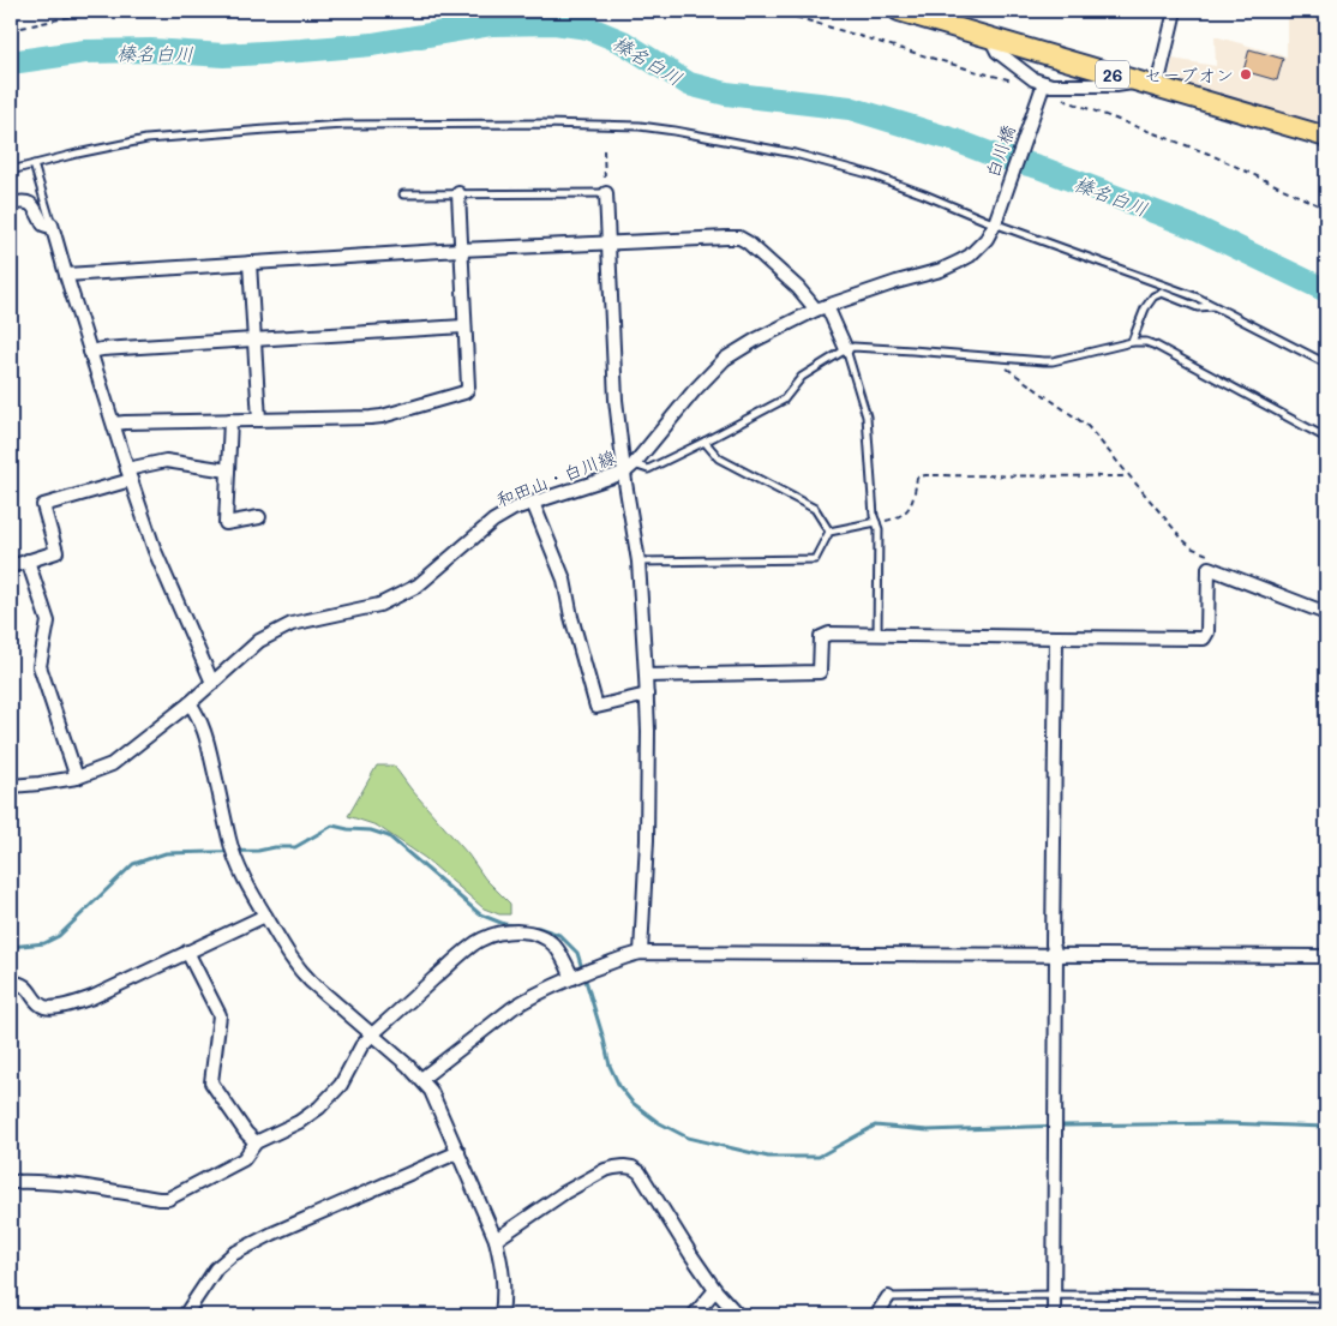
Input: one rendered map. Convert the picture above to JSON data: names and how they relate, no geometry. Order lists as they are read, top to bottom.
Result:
{
  "streets": {
    "main road": ["26"],
    "street": ["白川橋", "和田山・白川線"]
  },
  "crossings": [
    ["白川橋", "和田山・白川線"]
  ],
  "water": ["榛名白川"],
  "places": ["セーブオン"]
}
